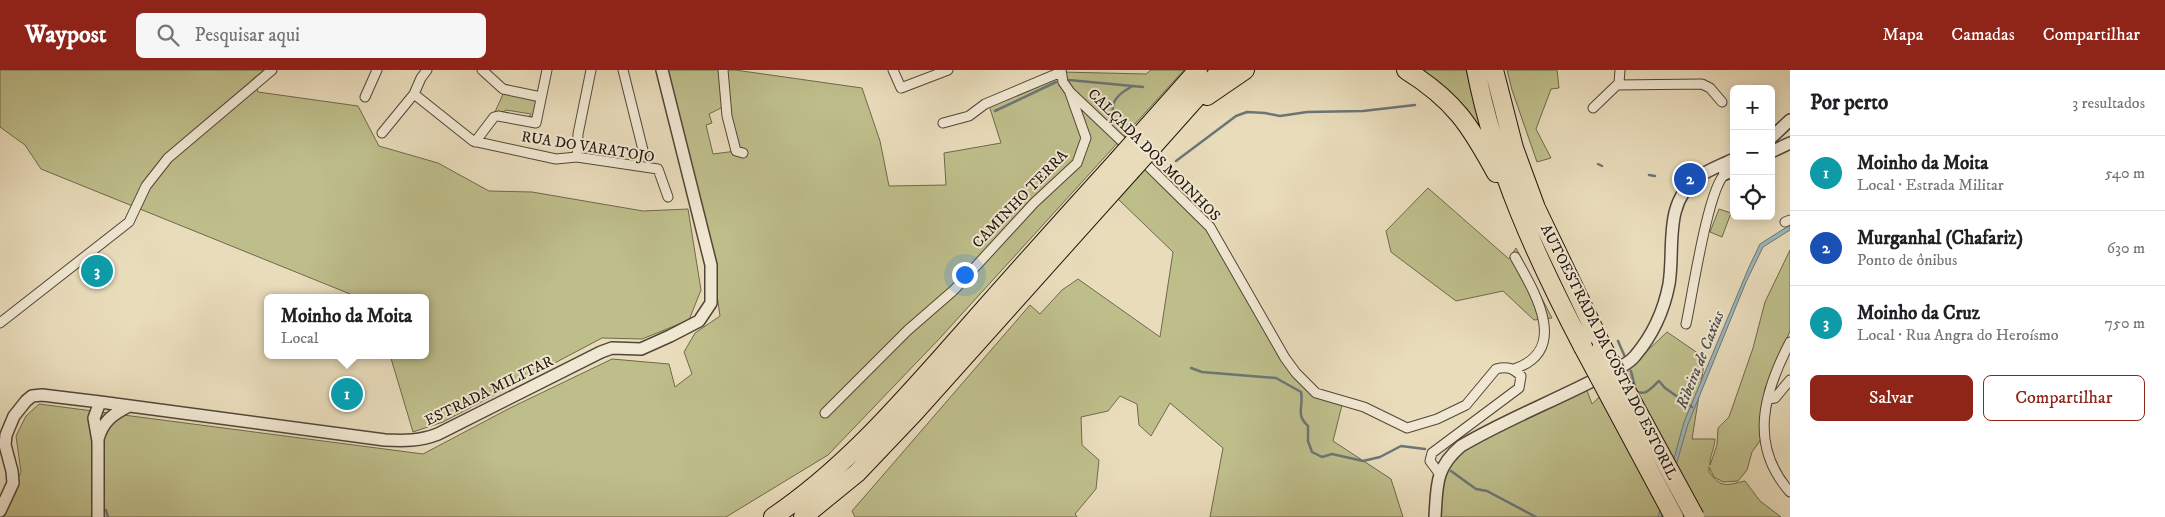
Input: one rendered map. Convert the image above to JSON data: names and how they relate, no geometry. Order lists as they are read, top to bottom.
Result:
{
  "streets": {
    "highway": ["AUTOESTRADA DA COSTA DO ESTORIL"],
    "street": [
      "RUA DO VARATOJO",
      "CALÇADA DOS MOINHOS",
      "CAMINHO TERRA",
      "ESTRADA MILITAR"
    ]
  },
  "crossings": [
    ["CALÇADA DOS MOINHOS", "CAMINHO TERRA"]
  ],
  "water": ["Ribeira de Caxias"],
  "page": {
    "header": "Waypost",
    "search": "Pesquisar aqui",
    "nav": ["Mapa", "Camadas", "Compartilhar"],
    "heading": ["Por perto", "3 resultados"],
    "map_buttons": ["+", "−"],
    "list": [
      {
        "mark": "1",
        "name": "Moinho da Moita",
        "note": "Local · Estrada Militar",
        "value": "540 m"
      },
      {
        "mark": "2",
        "name": "Murganhal (Chafariz)",
        "note": "Ponto de ônibus",
        "value": "630 m"
      },
      {
        "mark": "3",
        "name": "Moinho da Cruz",
        "note": "Local · Rua Angra do Heroísmo",
        "value": "750 m"
      }
    ],
    "pins": ["2", "3", "1"],
    "popup": ["Moinho da Moita", "Local"],
    "buttons": ["Salvar", "Compartilhar"]
  }
}
